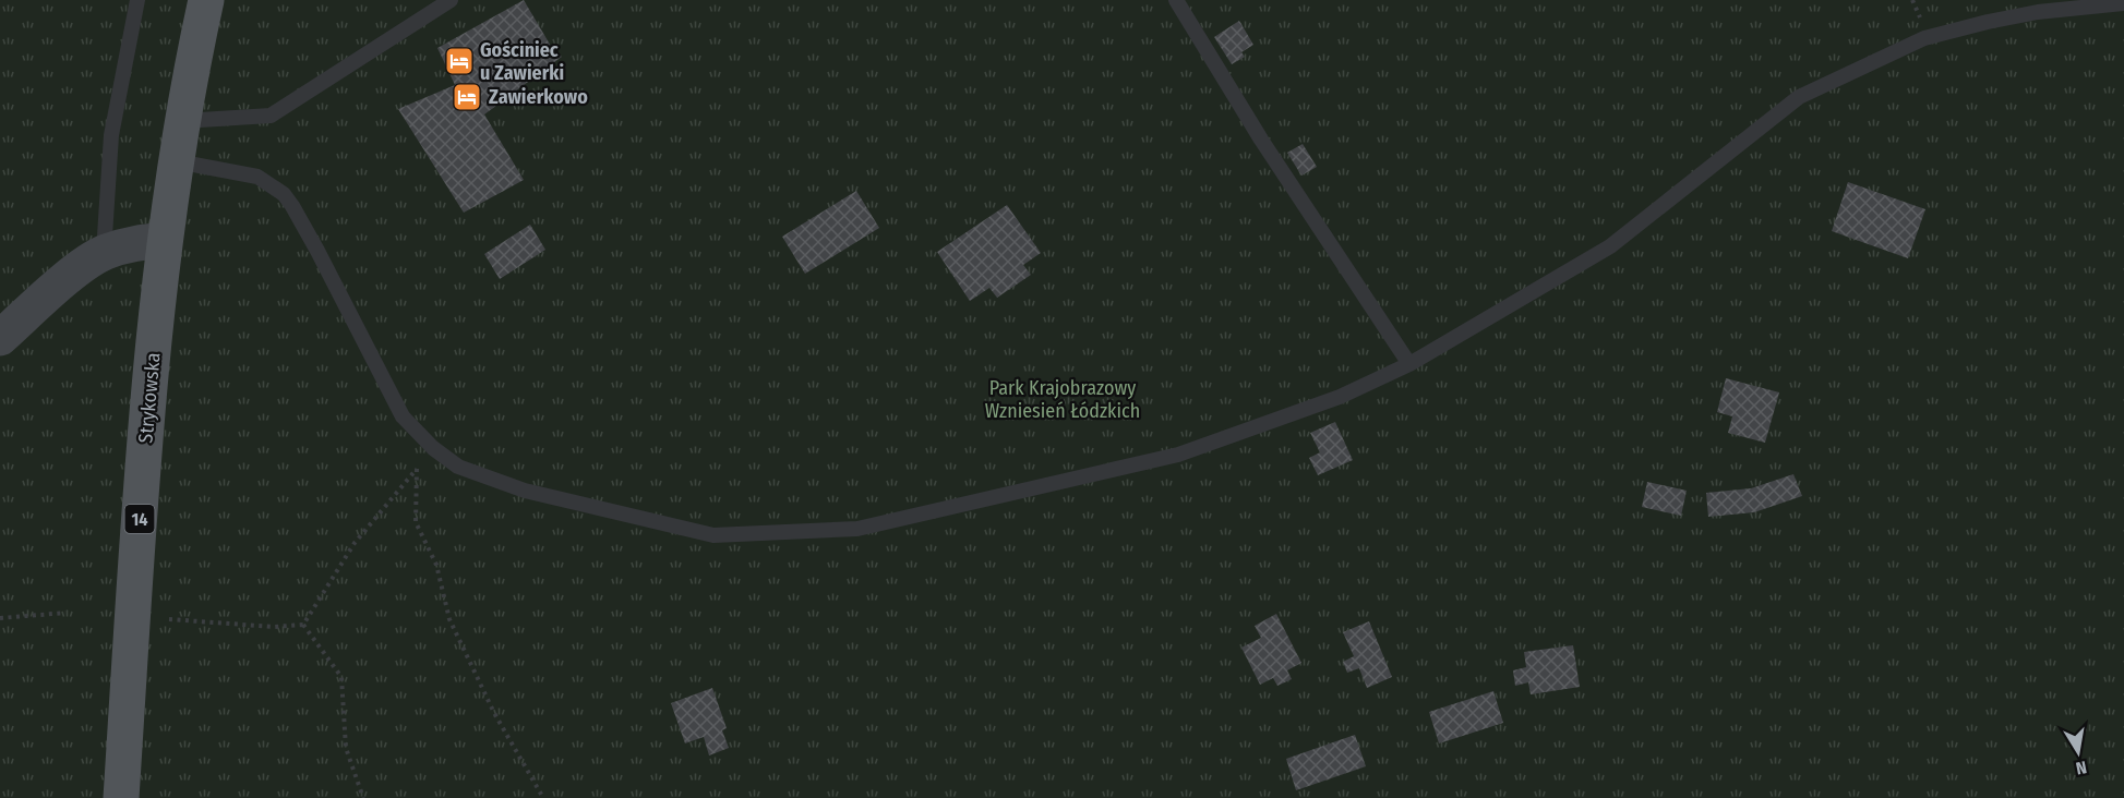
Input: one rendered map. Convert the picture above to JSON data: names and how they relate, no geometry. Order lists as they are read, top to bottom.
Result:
{
  "streets": {
    "main road": ["Strykowska", "14"]
  },
  "parks": ["Park Krajobrazowy Wzniesień Łódzkich"],
  "places": {
    "hotel": ["Gościniec u Zawierki", "Zawierkowo"]
  },
  "north": "bottom"
}
